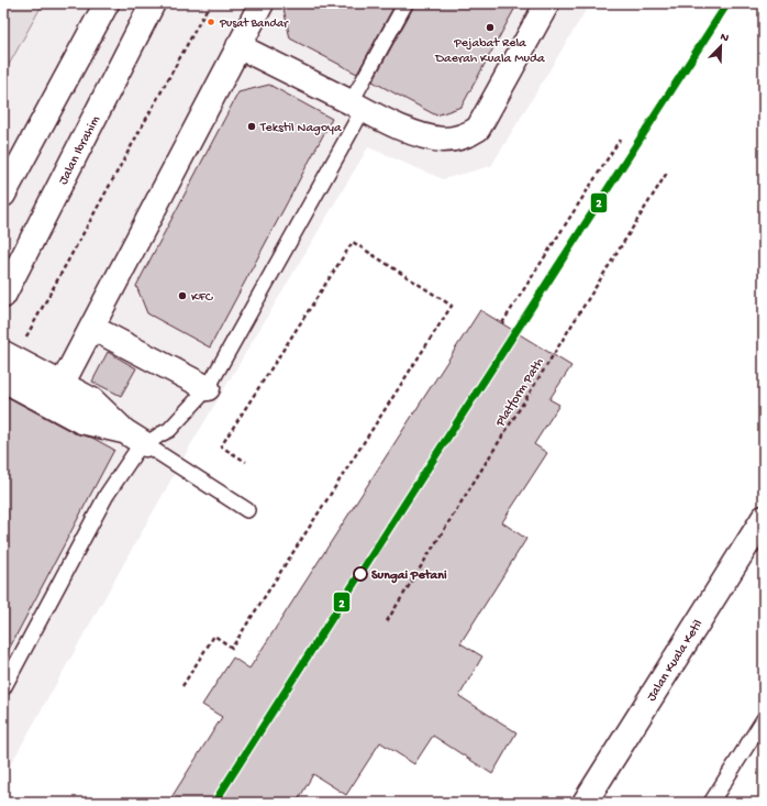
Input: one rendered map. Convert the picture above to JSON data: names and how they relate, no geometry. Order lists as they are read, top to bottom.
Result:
{
  "streets": {
    "street": ["Jalan Ibrahim", "Jalan Kuala Ketil"],
    "path": ["Platform Path"]
  },
  "places": [
    "Pusat Bandar",
    "Pejabat Rela Daerah Kuala Muda",
    "Tekstil Nagoya",
    "KFC",
    "Sungai Petani"
  ],
  "lines": ["transit line 2"],
  "north": "top right"
}
